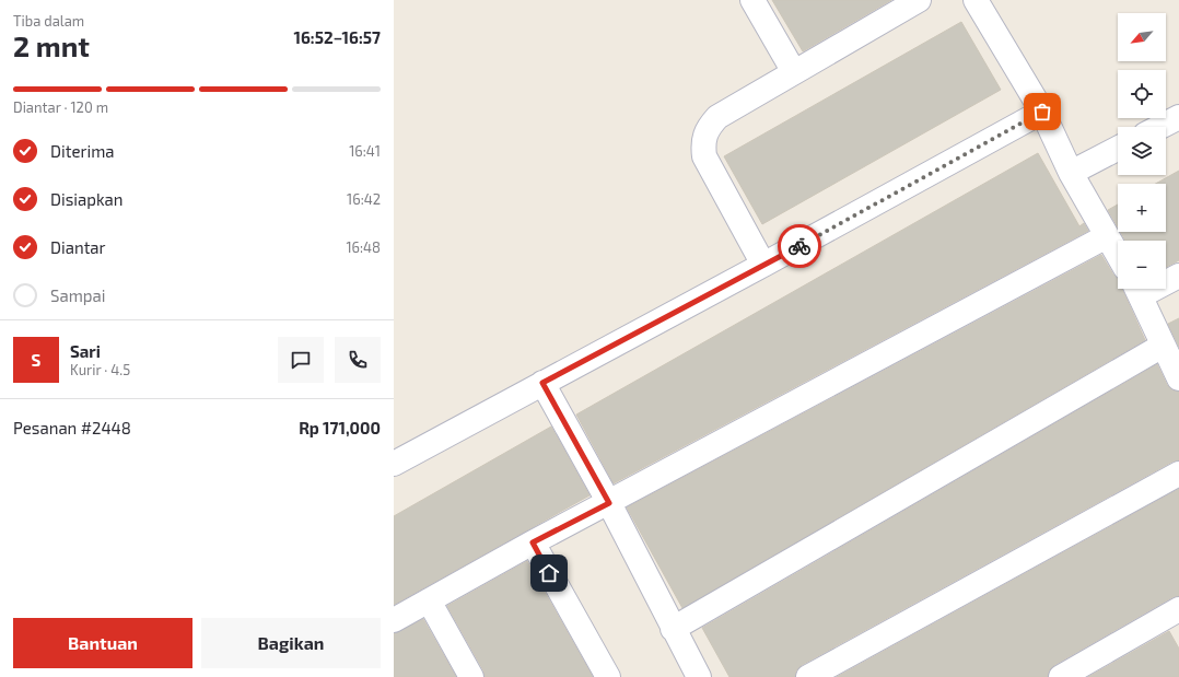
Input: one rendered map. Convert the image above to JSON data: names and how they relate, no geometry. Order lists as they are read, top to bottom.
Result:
{
  "north": "bottom left",
  "page": {
    "heading": ["2 mnt", "Tiba dalam", "16:52–16:57"],
    "panel": [
      "Sari",
      "Kurir · 4.5",
      "Pesanan #2448",
      "Rp 171,000"
    ],
    "map_buttons": ["+", "−"],
    "bar": "Diantar · 120 m",
    "list": [
      ["Diterima", "16:41"],
      ["Disiapkan", "16:42"],
      ["Diantar", "16:48"],
      "Sampai"
    ],
    "round": "S",
    "buttons": ["Bantuan", "Bagikan"]
  }
}
